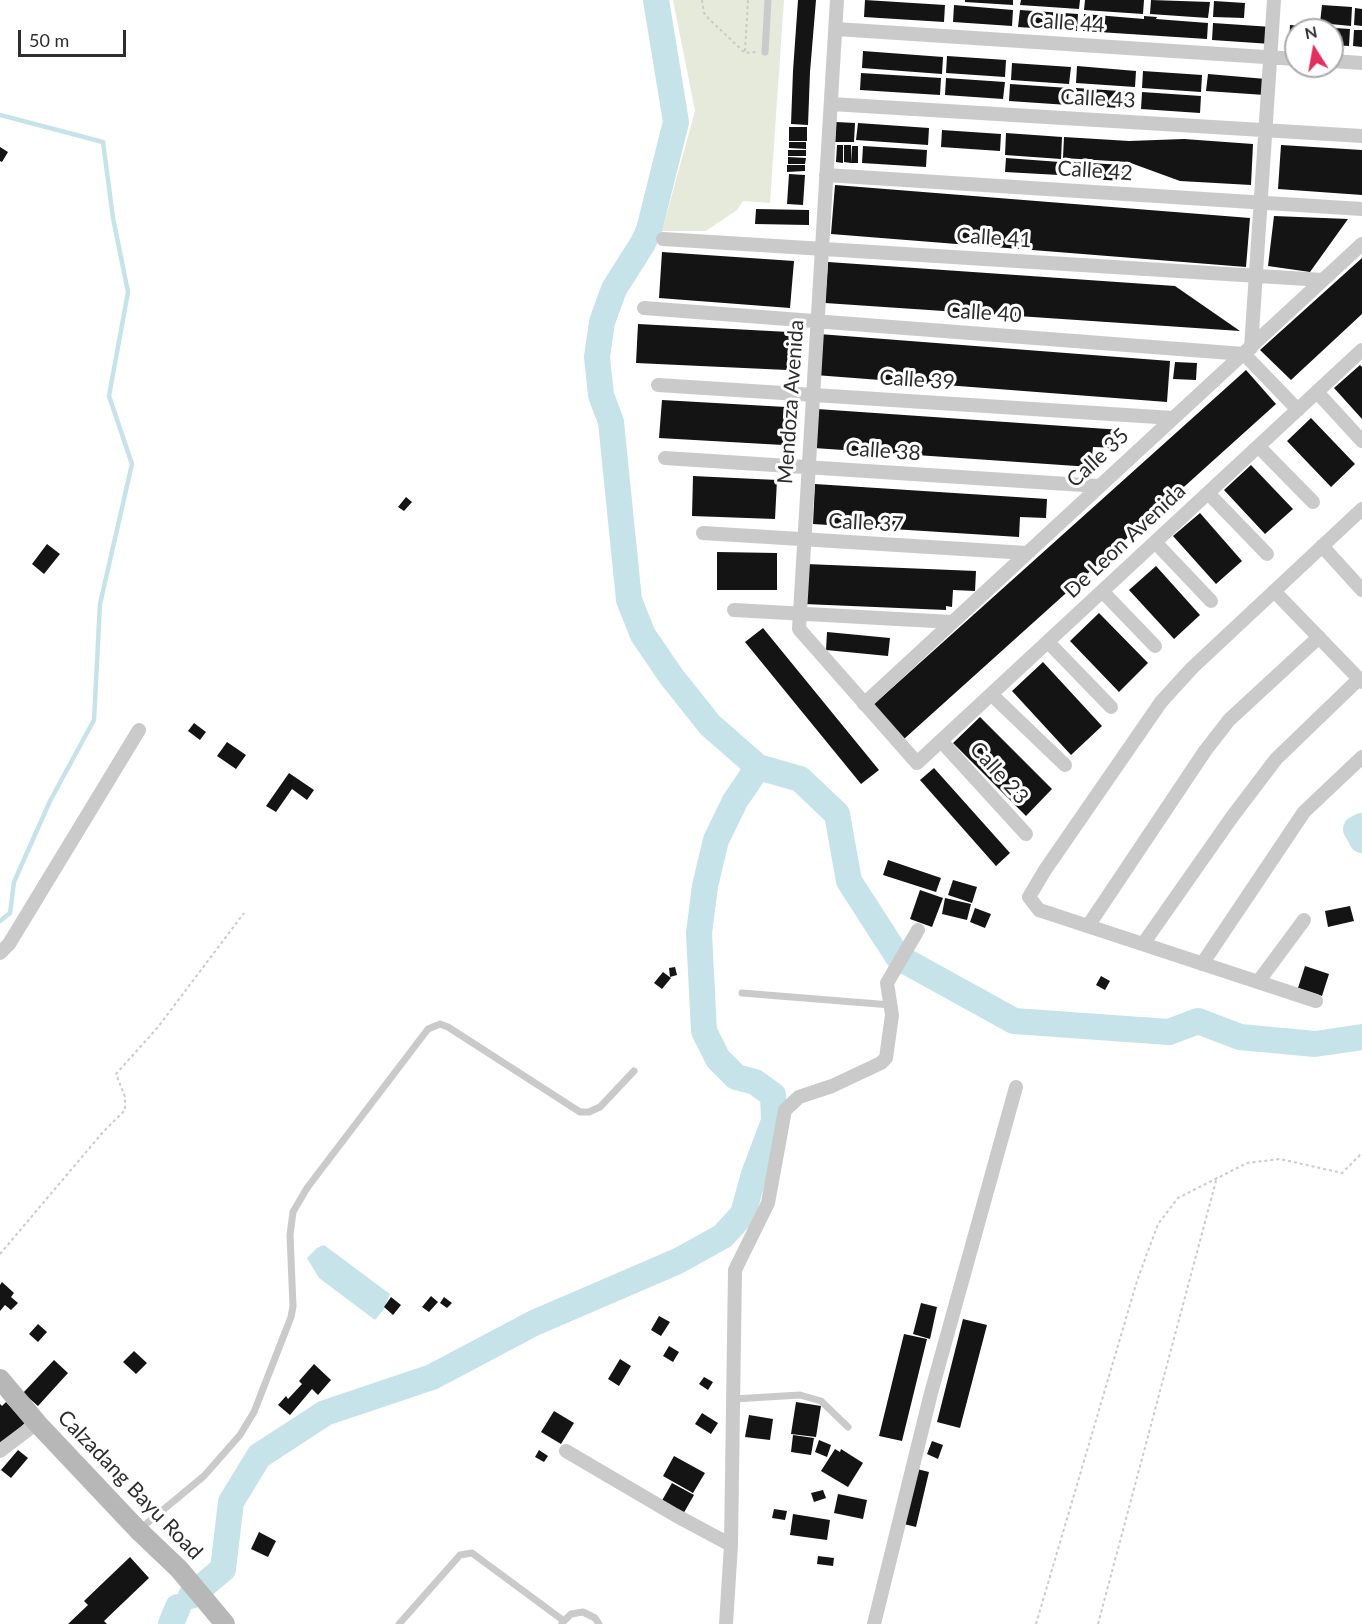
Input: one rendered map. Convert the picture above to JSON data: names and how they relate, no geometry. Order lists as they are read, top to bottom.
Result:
{
  "streets": {
    "street": [
      "Calle 44",
      "Calle 43",
      "Calle 42",
      "Calle 41",
      "Calle 40",
      "Calle 39",
      "Mendoza Avenida",
      "Calle 38",
      "Calle 35",
      "Calle 37",
      "De Leon Avenida",
      "Calle 23",
      "Calzadang Bayu Road"
    ]
  },
  "crossings": [
    ["Calle 44", "Mendoza Avenida"],
    ["Calle 43", "Mendoza Avenida"],
    ["Calle 42", "Mendoza Avenida"],
    ["Calle 41", "Mendoza Avenida"],
    ["Calle 41", "Calle 35"],
    ["Calle 40", "Mendoza Avenida"],
    ["Calle 40", "Calle 35"],
    ["Calle 39", "Mendoza Avenida"],
    ["Calle 39", "Calle 35"],
    ["Mendoza Avenida", "Calle 38"],
    ["Mendoza Avenida", "Calle 35"],
    ["Mendoza Avenida", "Calle 37"],
    ["Mendoza Avenida", "De Leon Avenida"],
    ["Calle 38", "Calle 35"],
    ["Calle 35", "Calle 37"],
    ["De Leon Avenida", "Calle 23"]
  ],
  "scale_bar": "50 m",
  "north": "top"
}
